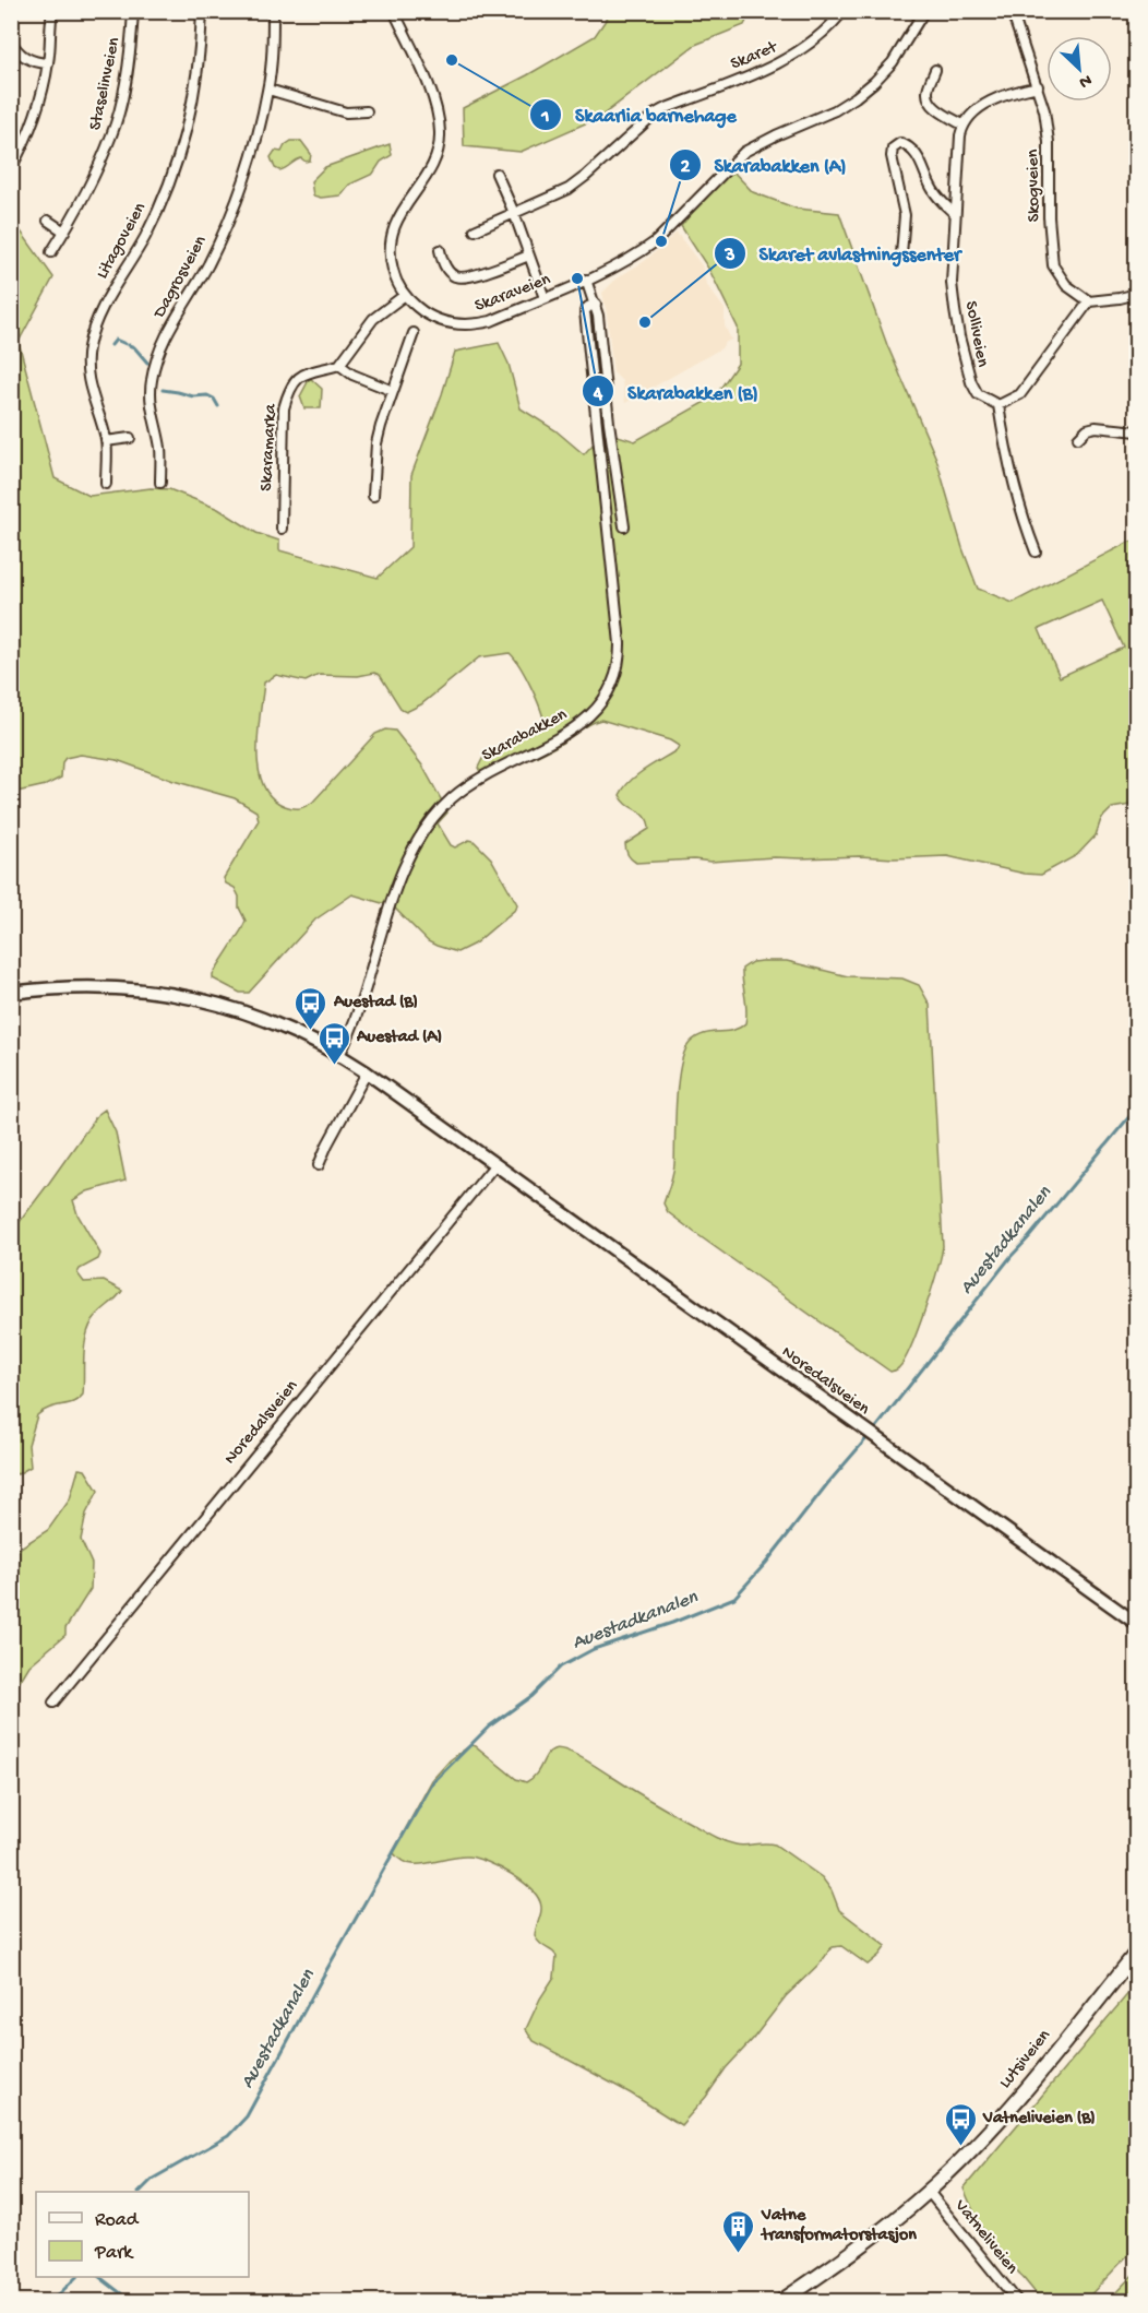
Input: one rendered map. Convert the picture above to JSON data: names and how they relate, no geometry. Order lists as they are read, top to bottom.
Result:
{
  "streets": {
    "main road": ["Noredalsveien", "Lutsiveien"],
    "street": [
      "Skaret",
      "Staselinveien",
      "Skogveien",
      "Litagoveien",
      "Dagrosveien",
      "Skaraveien",
      "Solliveien",
      "Skaramarka",
      "Skarabakken",
      "Vatneliveien"
    ]
  },
  "crossings": [
    ["Skarabakken", "Noredalsveien"],
    ["Lutsiveien", "Vatneliveien"]
  ],
  "water": ["Auestadkanalen"],
  "places": {
    "other": [
      "Skaarlia barnehage",
      "Skarabakken (A)",
      "Skarabakken (B)",
      "Skaret avlastningssenter"
    ],
    "bus stop": ["Auestad (B)", "Auestad (A)", "Vatneliveien (B)"],
    "building": ["Vatne transformatorstasjon"]
  },
  "legend": ["Road", "Park"],
  "north": "bottom right"
}
